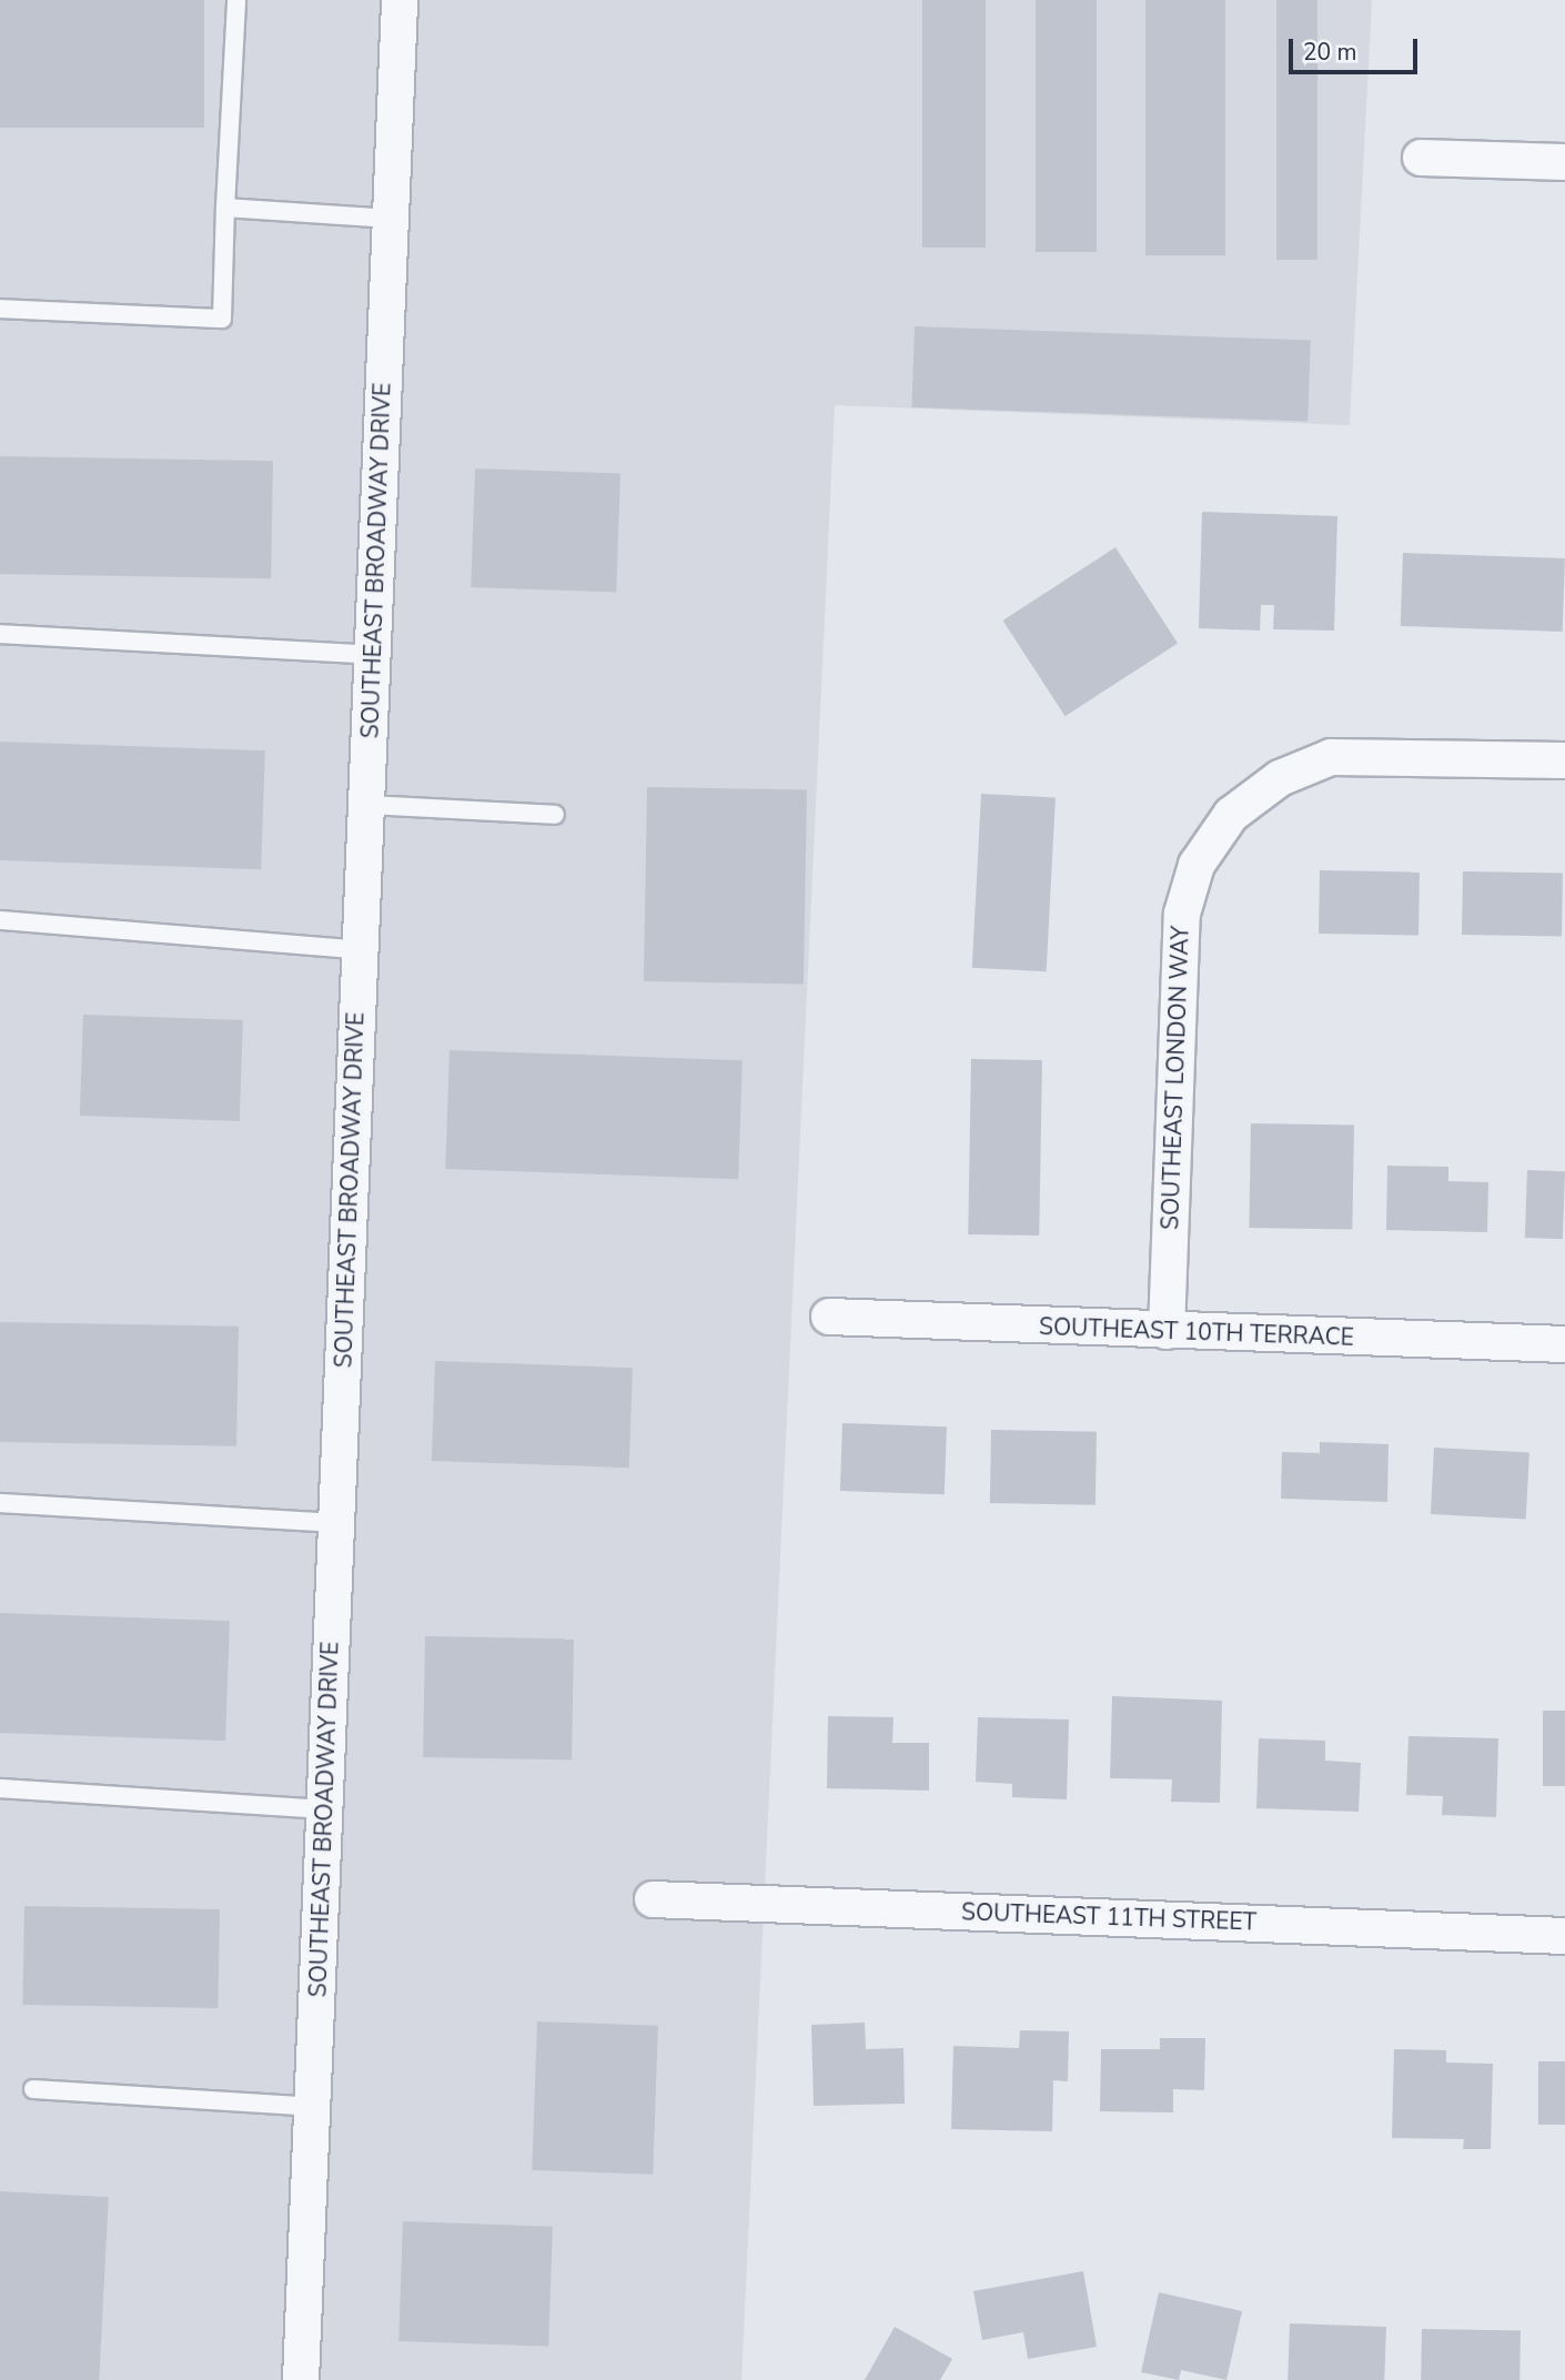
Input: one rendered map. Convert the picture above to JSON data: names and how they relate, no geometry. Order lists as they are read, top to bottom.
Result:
{
  "streets": {
    "street": [
      "SOUTHEAST BROADWAY DRIVE",
      "SOUTHEAST LONDON WAY",
      "SOUTHEAST 10TH TERRACE",
      "SOUTHEAST 11TH STREET"
    ]
  },
  "crossings": [
    ["SOUTHEAST LONDON WAY", "SOUTHEAST 10TH TERRACE"]
  ],
  "scale_bar": "20 m"
}
